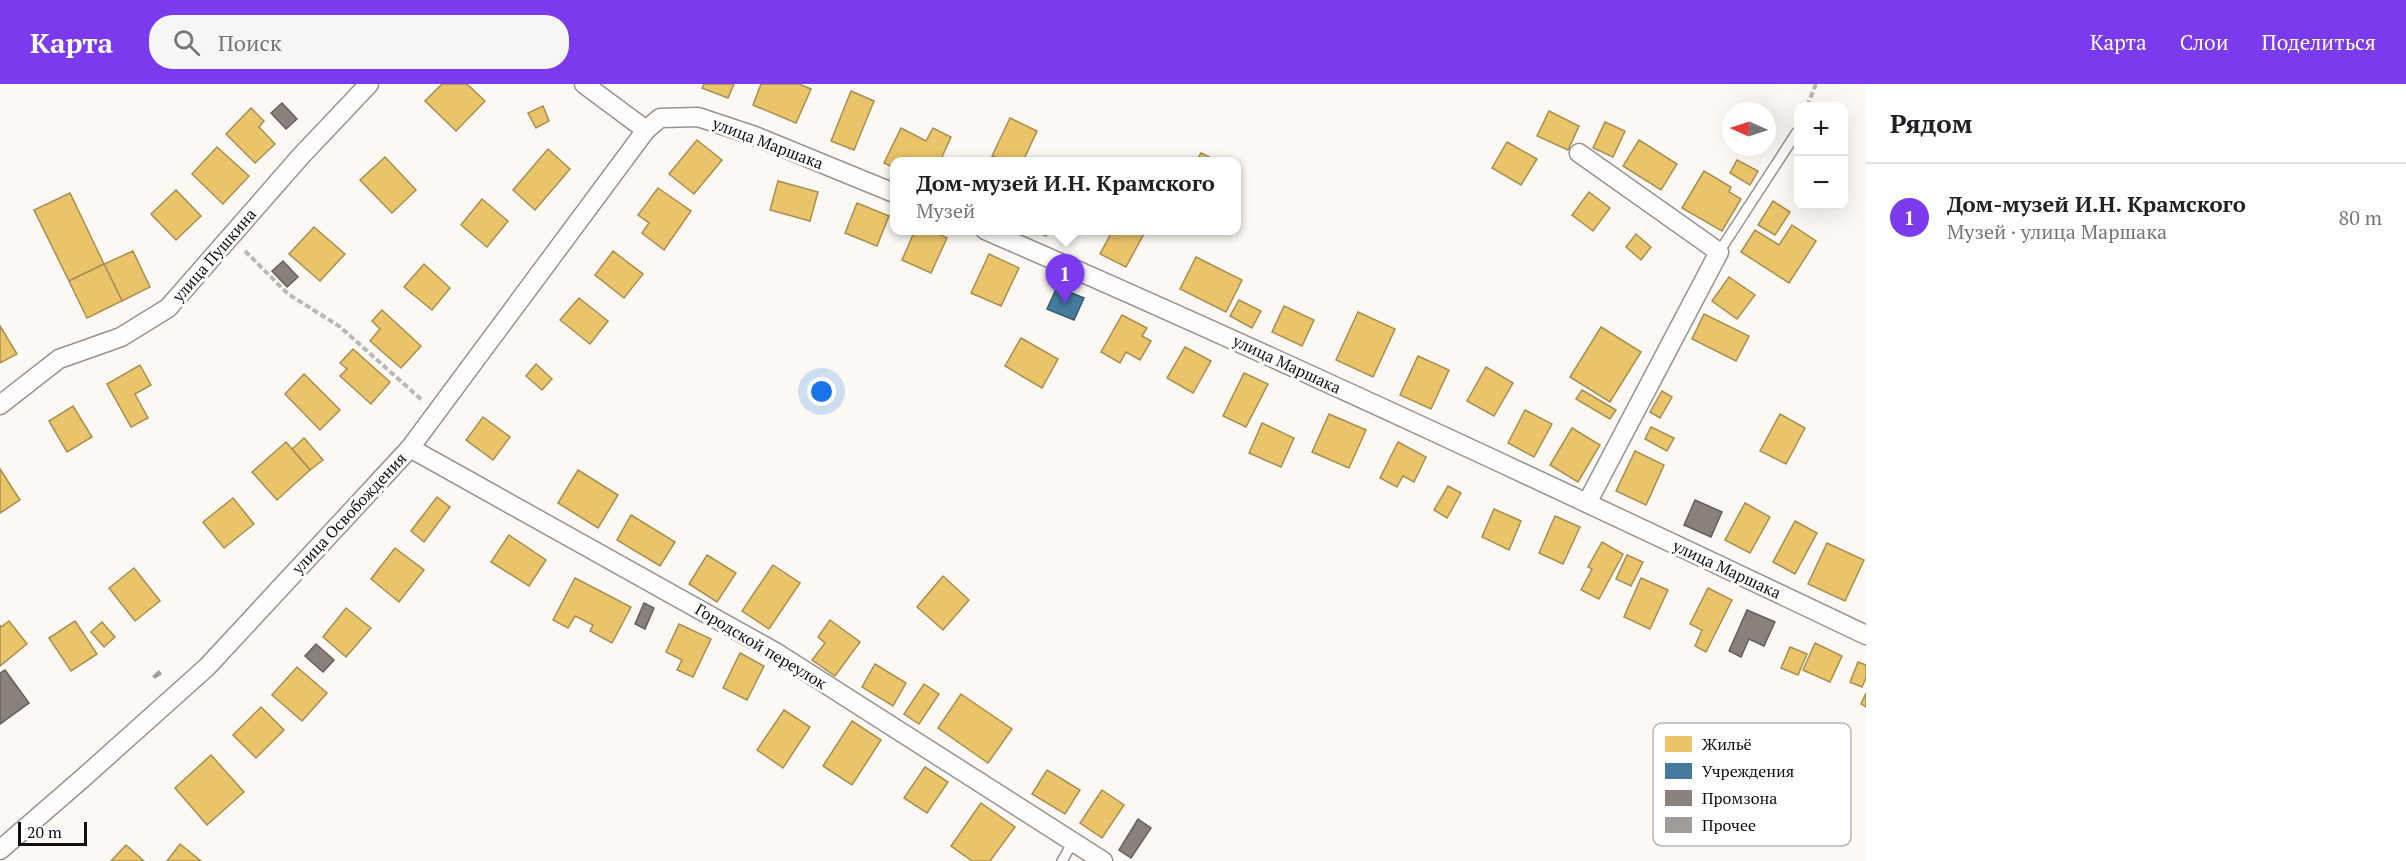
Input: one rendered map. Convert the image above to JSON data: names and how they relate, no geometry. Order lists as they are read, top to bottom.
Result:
{
  "streets": {
    "street": [
      "улица Маршака",
      "улица Пушкина",
      "улица Освобождения",
      "Городской переулок"
    ]
  },
  "crossings": [
    ["улица Маршака", "улица Освобождения"],
    ["улица Освобождения", "Городской переулок"]
  ],
  "legend": [
    "Жильё",
    "Учреждения",
    "Промзона",
    "Прочее"
  ],
  "scale_bar": "20 m",
  "north": "left",
  "page": {
    "header": "Карта",
    "search": "Поиск",
    "nav": ["Карта", "Слои", "Поделиться"],
    "heading": "Рядом",
    "map_buttons": ["+", "−"],
    "popup": ["Дом-музей И.Н. Крамского", "Музей"],
    "list": [
      {
        "mark": "1",
        "name": "Дом-музей И.Н. Крамского",
        "note": "Музей · улица Маршака",
        "value": "80 m"
      }
    ],
    "pins": "1",
    "scale": "20 m"
  }
}
